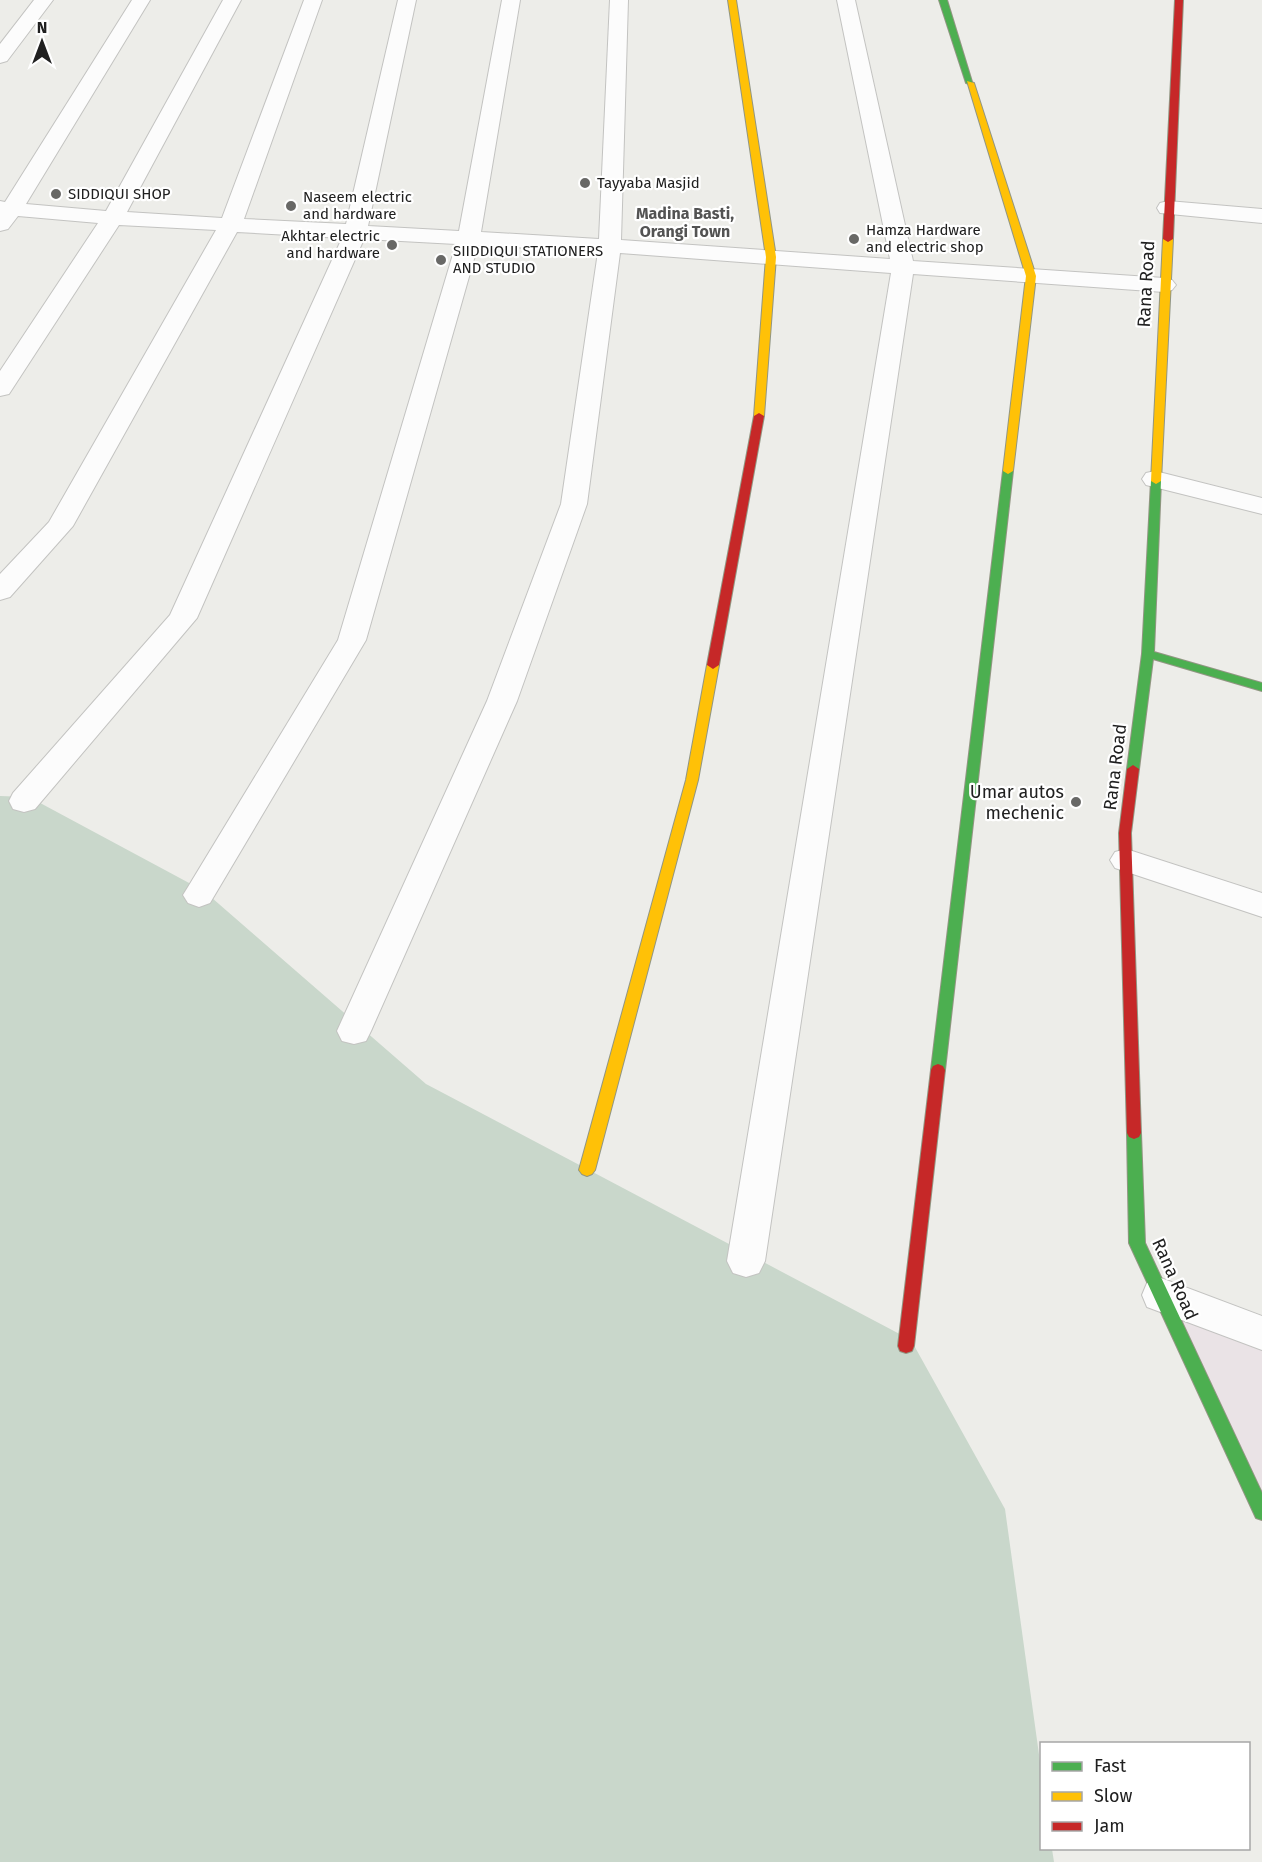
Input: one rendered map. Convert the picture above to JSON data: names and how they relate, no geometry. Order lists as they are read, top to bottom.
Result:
{
  "streets": {
    "street": ["Rana Road"]
  },
  "districts": ["Madina Basti, Orangi Town"],
  "places": [
    "Tayyaba Masjid",
    "SIDDIQUI SHOP",
    "Naseem electric and hardware",
    "Hamza Hardware and electric shop",
    "Akhtar electric and hardware",
    "SIIDDIQUI STATIONERS AND STUDIO",
    "Umar autos mechenic"
  ],
  "legend": ["Fast", "Slow", "Jam"],
  "north": "top"
}
